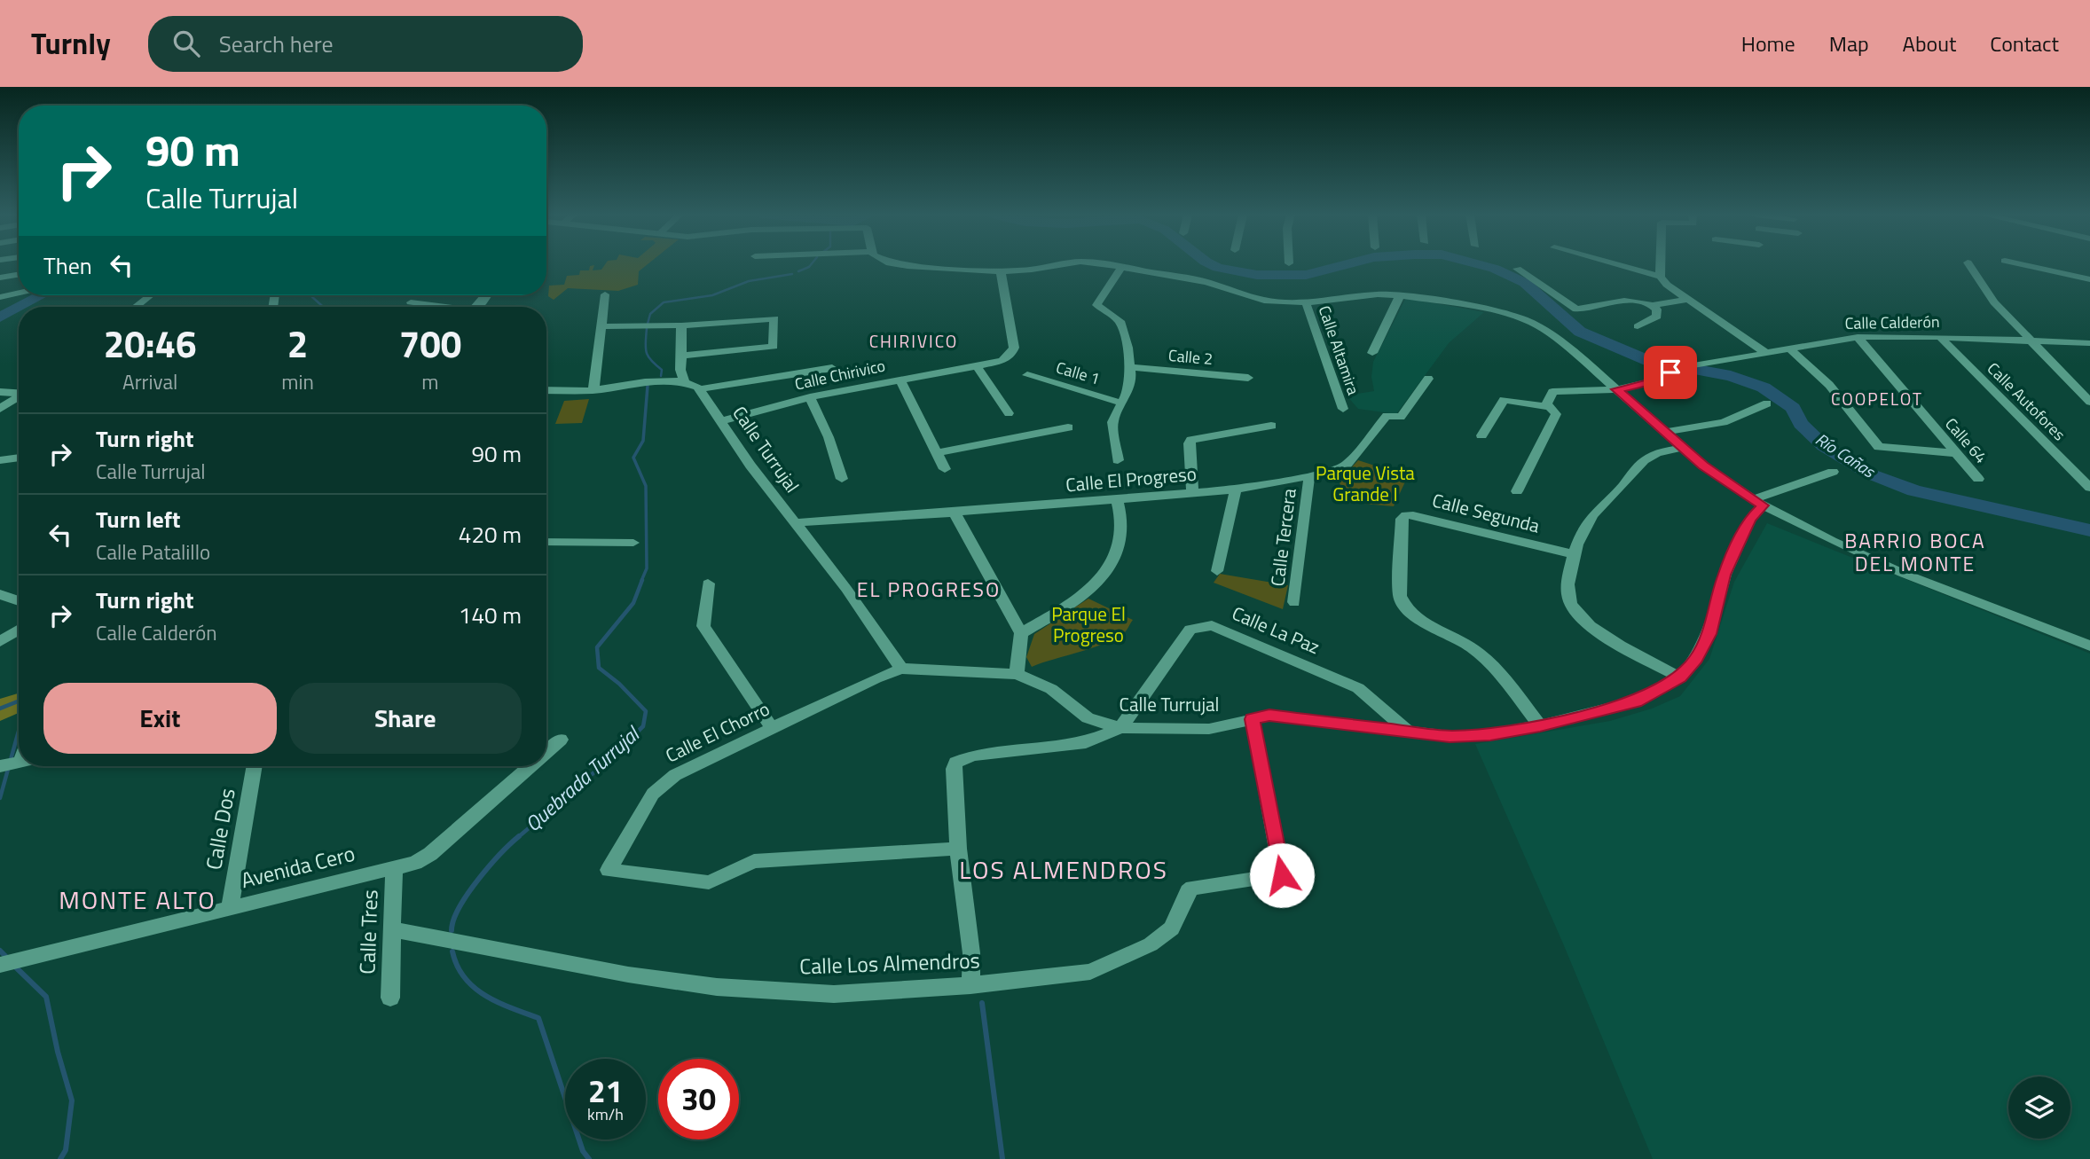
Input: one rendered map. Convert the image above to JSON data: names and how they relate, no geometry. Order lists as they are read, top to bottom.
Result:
{
  "streets": {
    "street": [
      "Calle Calderón",
      "Calle Altamira",
      "Calle 2",
      "Calle 1",
      "Calle Chirivico",
      "Calle Autofores",
      "Calle 64",
      "Calle Turrujal",
      "Calle El Progreso",
      "Calle Segunda",
      "Calle Tercera",
      "Calle La Paz",
      "Calle El Chorro",
      "Calle Dos",
      "Avenida Cero",
      "Calle Tres",
      "Calle Los Almendros"
    ]
  },
  "crossings": [
    ["Calle Calderón", "Calle Autofores"],
    ["Calle Calderón", "Calle 64"],
    ["Calle Chirivico", "Calle Turrujal"],
    ["Calle Turrujal", "Calle El Progreso"],
    ["Calle Turrujal", "Calle Segunda"],
    ["Calle Turrujal", "Calle La Paz"],
    ["Calle Turrujal", "Calle El Chorro"],
    ["Calle Turrujal", "Calle Los Almendros"],
    ["Calle El Progreso", "Calle Tercera"],
    ["Calle Dos", "Avenida Cero"],
    ["Avenida Cero", "Calle Tres"],
    ["Calle Tres", "Calle Los Almendros"]
  ],
  "districts": [
    "CHIRIVICO",
    "COOPELOT",
    "BARRIO BOCA DEL MONTE",
    "EL PROGRESO",
    "LOS ALMENDROS",
    "MONTE ALTO"
  ],
  "water": ["Río Cañas", "Quebrada Turrujal"],
  "parks": ["Parque Vista Grande I", "Parque El Progreso"],
  "page": {
    "header": "Turnly",
    "search": "Search here",
    "nav": [
      "Home",
      "Map",
      "About",
      "Contact"
    ],
    "turn": ["90 m", "Calle Turrujal"],
    "then": "Then",
    "eta": [
      "20:46",
      "Arrival",
      "2",
      "min",
      "700",
      "m"
    ],
    "list": [
      {
        "name": "Turn right",
        "note": "Calle Turrujal",
        "value": "90 m"
      },
      {
        "name": "Turn left",
        "note": "Calle Patalillo",
        "value": "420 m"
      },
      {
        "name": "Turn right",
        "note": "Calle Calderón",
        "value": "140 m"
      }
    ],
    "buttons": ["Exit", "Share"],
    "speed": "21 km/h",
    "limit": "30"
  }
}
